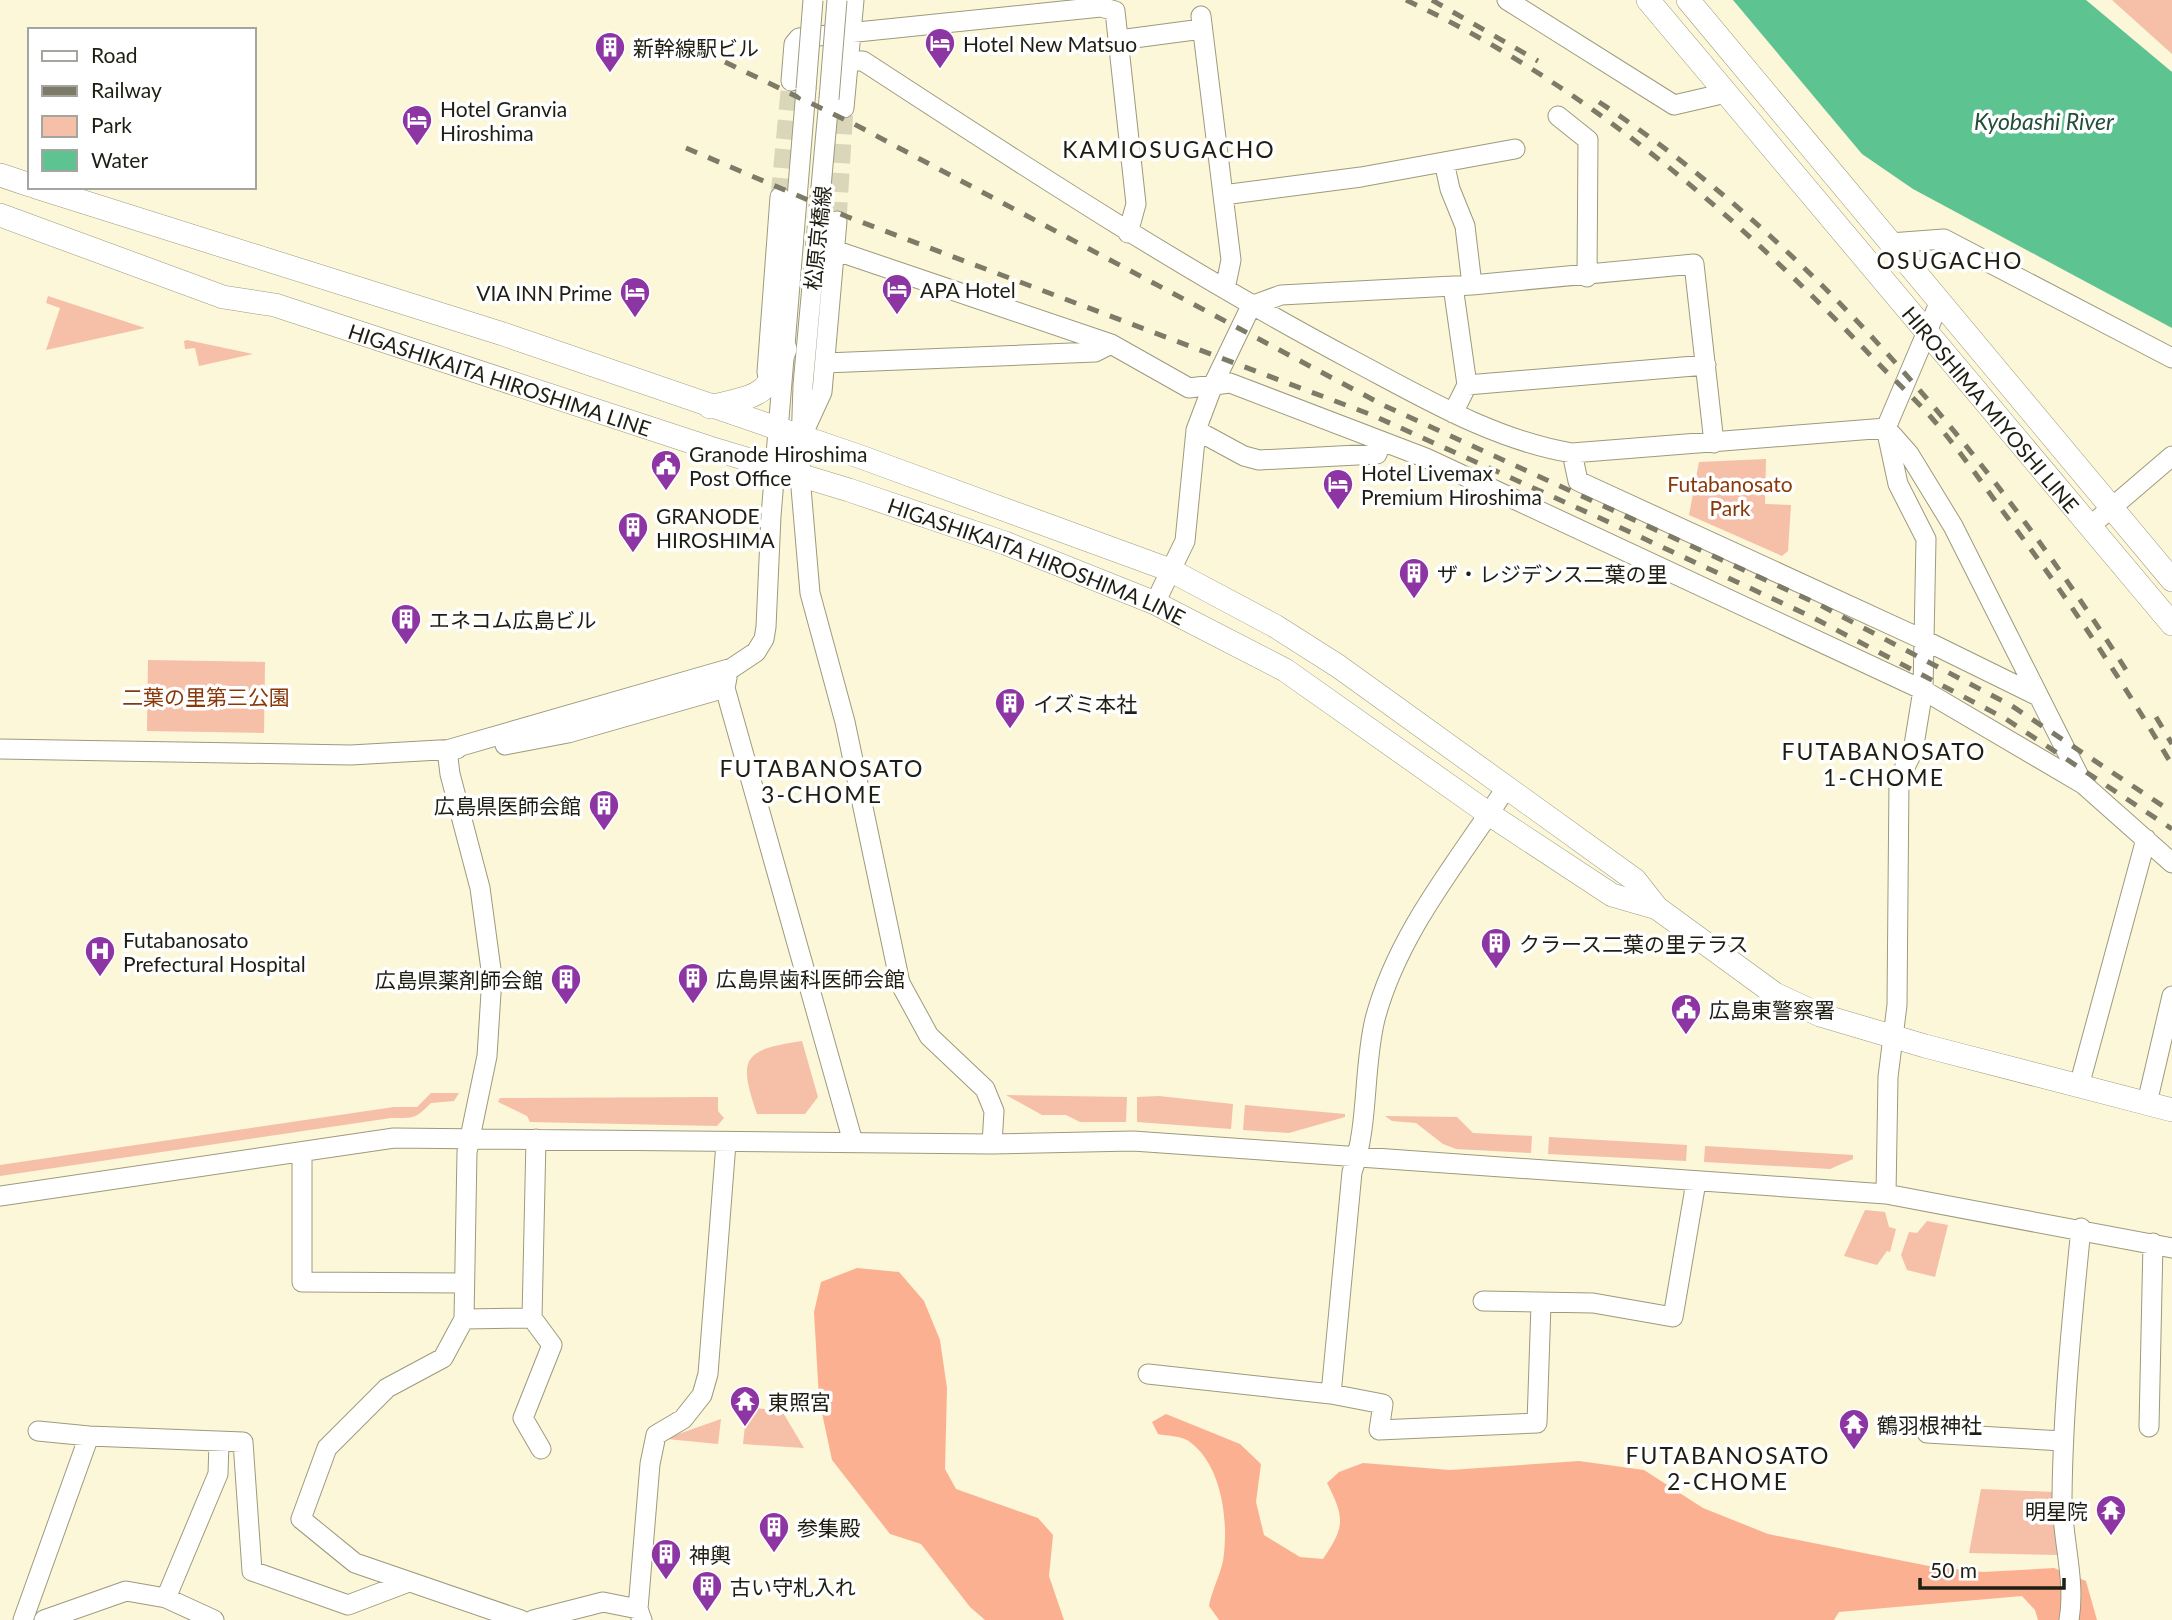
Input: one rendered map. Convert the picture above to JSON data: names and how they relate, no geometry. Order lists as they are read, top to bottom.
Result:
{
  "streets": {
    "main road": ["HIGASHIKAITA HIROSHIMA LINE", "HIROSHIMA MIYOSHI LINE"],
    "street": ["松原京橋線"]
  },
  "crossings": [
    ["松原京橋線", "HIGASHIKAITA HIROSHIMA LINE"]
  ],
  "districts": [
    "KAMIOSUGACHO",
    "OSUGACHO",
    "FUTABANOSATO 1-CHOME",
    "FUTABANOSATO 3-CHOME",
    "FUTABANOSATO 2-CHOME"
  ],
  "water": ["Kyobashi River"],
  "parks": ["Futabanosato Park", "二葉の里第三公園"],
  "places": {
    "hotel": [
      "Hotel New Matsuo",
      "Hotel Granvia Hiroshima",
      "APA Hotel",
      "VIA INN Prime",
      "Hotel Livemax Premium Hiroshima"
    ],
    "building": [
      "新幹線駅ビル",
      "GRANODE HIROSHIMA",
      "ザ・レジデンス二葉の里",
      "エネコム広島ビル",
      "イズミ本社",
      "広島県医師会館",
      "クラース二葉の里テラス",
      "広島県歯科医師会館",
      "広島県薬剤師会館",
      "参集殿",
      "神輿",
      "古い守札入れ"
    ],
    "public building": ["Granode Hiroshima Post Office", "広島東警察署"],
    "hospital": ["Futabanosato Prefectural Hospital"],
    "temple": ["東照宮", "鶴羽根神社", "明星院"]
  },
  "legend": [
    "Road",
    "Railway",
    "Park",
    "Water"
  ],
  "scale_bar": "50 m"
}
